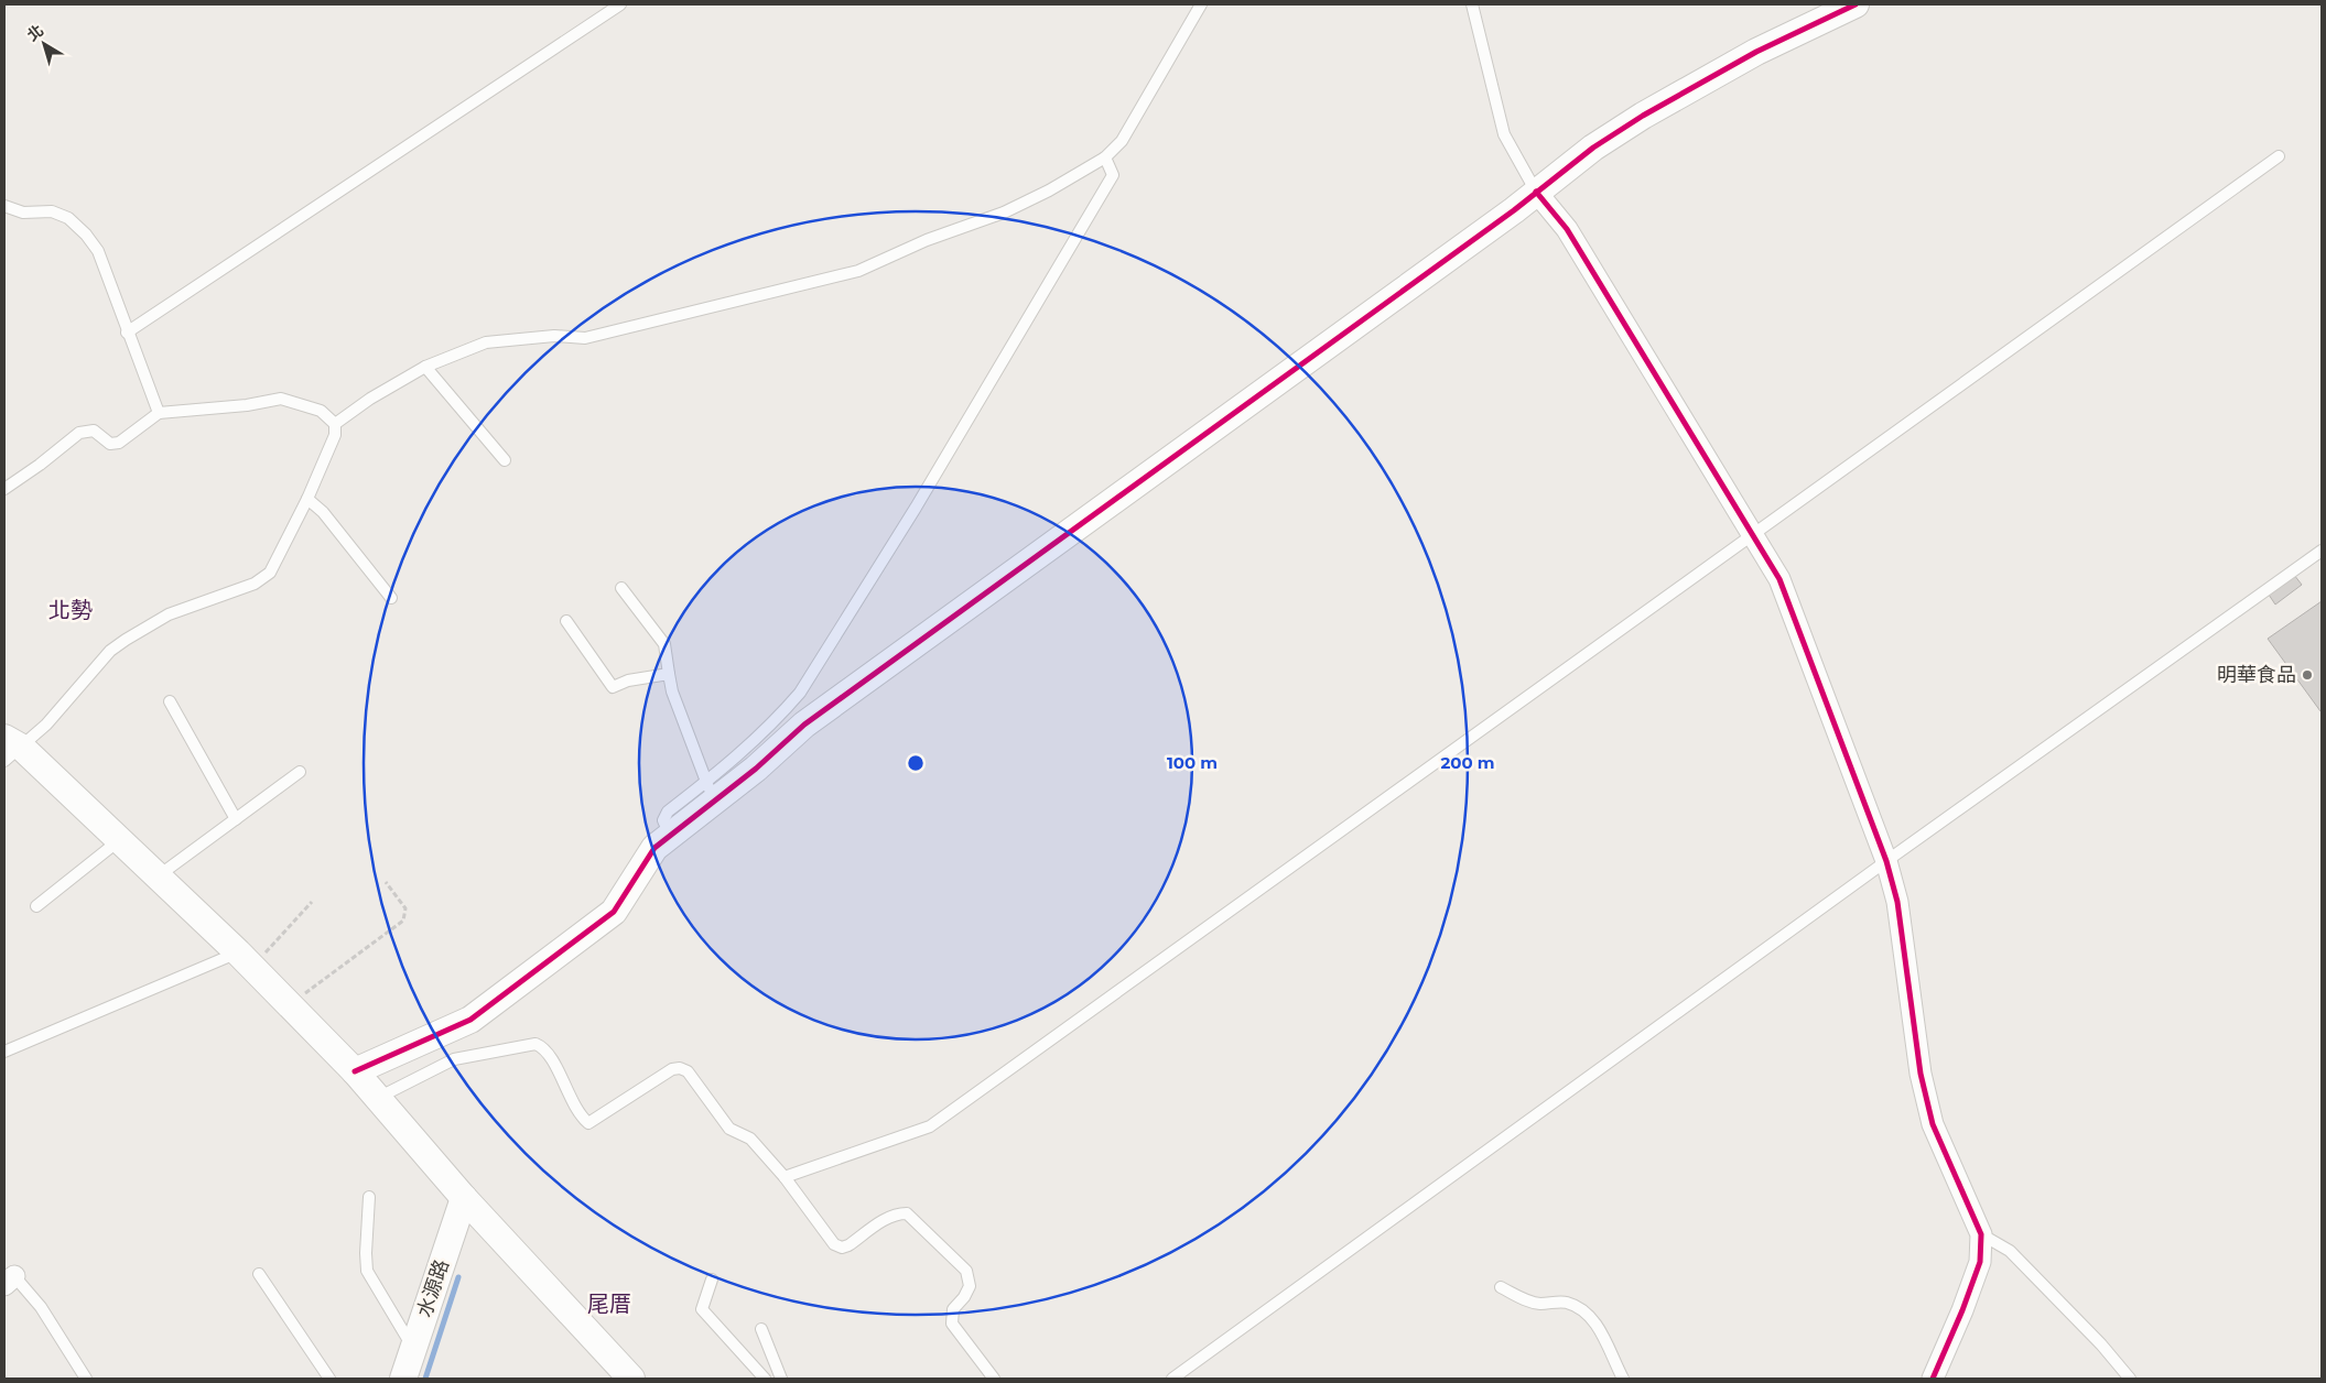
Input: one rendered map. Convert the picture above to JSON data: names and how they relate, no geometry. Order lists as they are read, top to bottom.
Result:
{
  "streets": {
    "street": ["水源路"]
  },
  "districts": ["北勢", "尾厝"],
  "places": ["明華食品"],
  "north": "top left",
  "rings": ["100 m", "200 m"]
}
